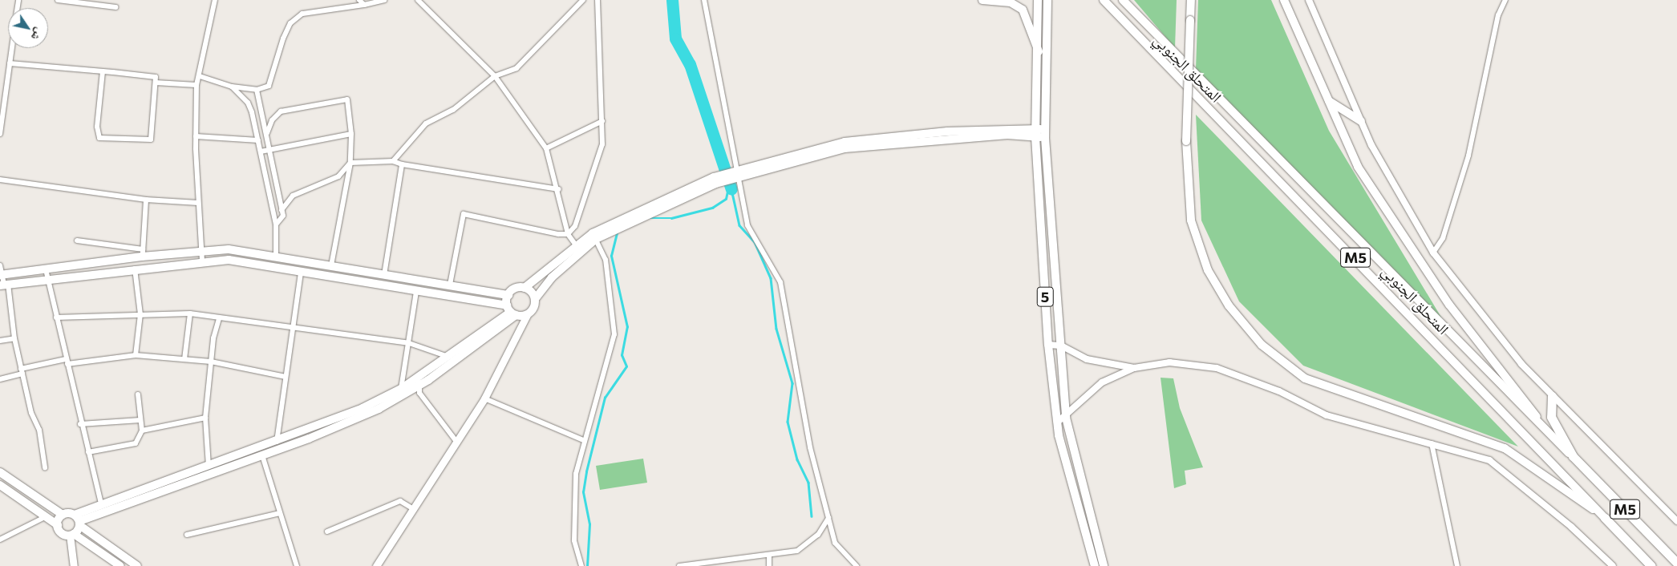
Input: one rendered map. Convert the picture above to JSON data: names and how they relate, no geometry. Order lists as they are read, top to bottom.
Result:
{
  "streets": {
    "highway": ["M5"],
    "main road": ["المتحلق الجنوبي", "5"]
  },
  "crossings": [
    ["المتحلق الجنوبي", "M5"]
  ],
  "north": "bottom right"
}
